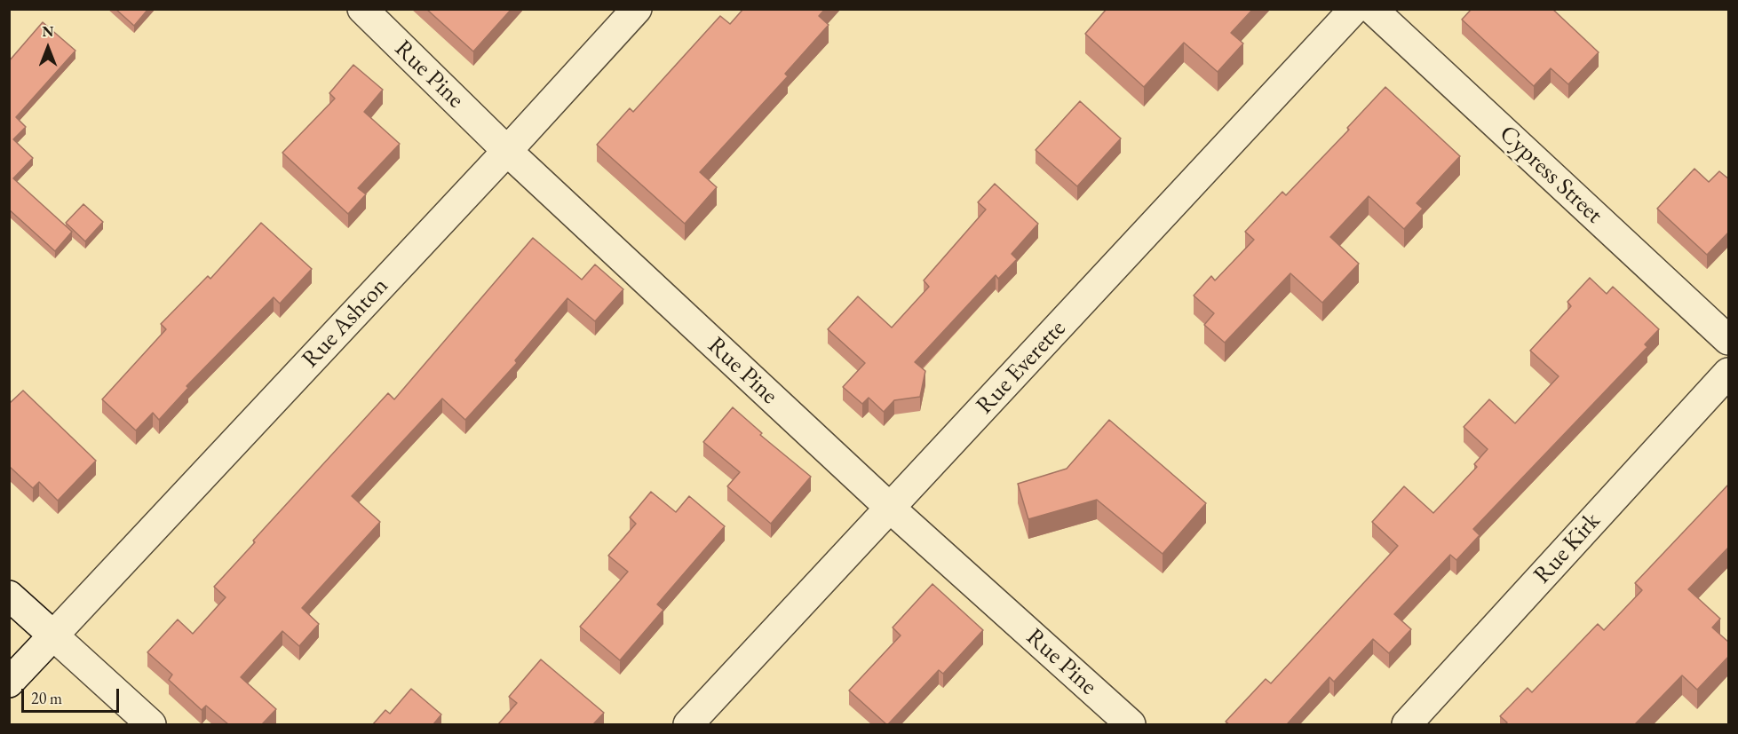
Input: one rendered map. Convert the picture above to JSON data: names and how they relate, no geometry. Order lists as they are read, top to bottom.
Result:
{
  "streets": {
    "street": [
      "Rue Pine",
      "Cypress Street",
      "Rue Ashton",
      "Rue Everette",
      "Rue Kirk"
    ]
  },
  "crossings": [
    ["Rue Pine", "Rue Ashton"],
    ["Rue Pine", "Rue Everette"]
  ],
  "scale_bar": "20 m",
  "north": "top"
}
